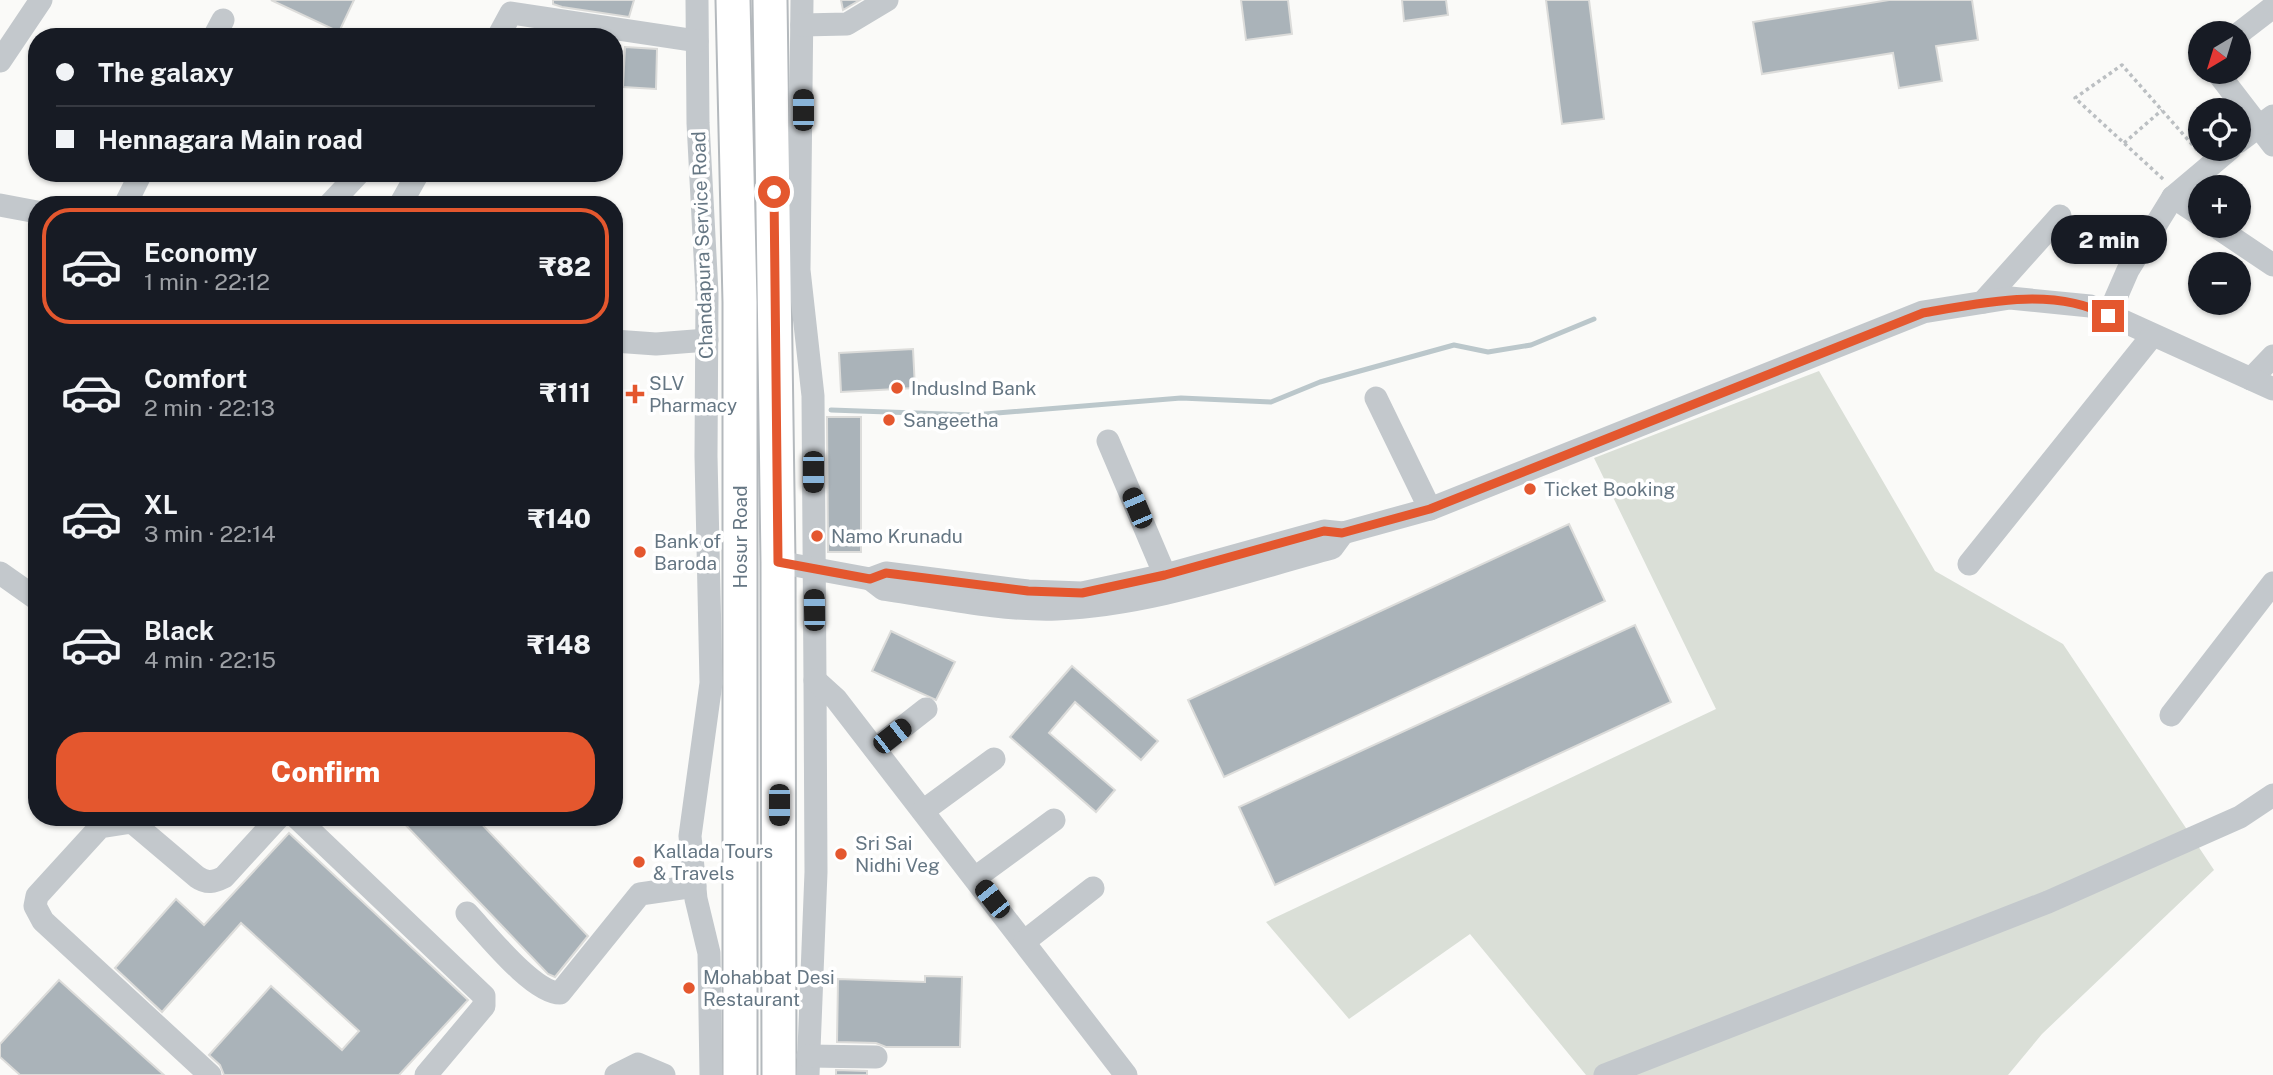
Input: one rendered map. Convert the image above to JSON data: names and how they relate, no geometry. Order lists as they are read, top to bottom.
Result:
{
  "streets": {
    "highway": ["Hosur Road"],
    "street": ["Chandapura Service Road"]
  },
  "places": {
    "other": [
      "IndusInd Bank",
      "Sangeetha",
      "Ticket Booking",
      "Namo Krunadu",
      "Bank of Baroda",
      "Sri Sai Nidhi Veg",
      "Kallada Tours & Travels",
      "Mohabbat Desi Restaurant"
    ],
    "health": ["SLV Pharmacy"]
  },
  "north": "bottom left",
  "page": {
    "map_buttons": ["+", "−"],
    "banner": ["The galaxy", "Hennagara Main road"],
    "list": [
      {
        "name": "Economy",
        "note": "1 min · 22:12",
        "value": "₹82"
      },
      {
        "name": "Comfort",
        "note": "2 min · 22:13",
        "value": "₹111"
      },
      {
        "name": "XL",
        "note": "3 min · 22:14",
        "value": "₹140"
      },
      {
        "name": "Black",
        "note": "4 min · 22:15",
        "value": "₹148"
      }
    ],
    "bubble": "2 min",
    "buttons": "Confirm"
  }
}
